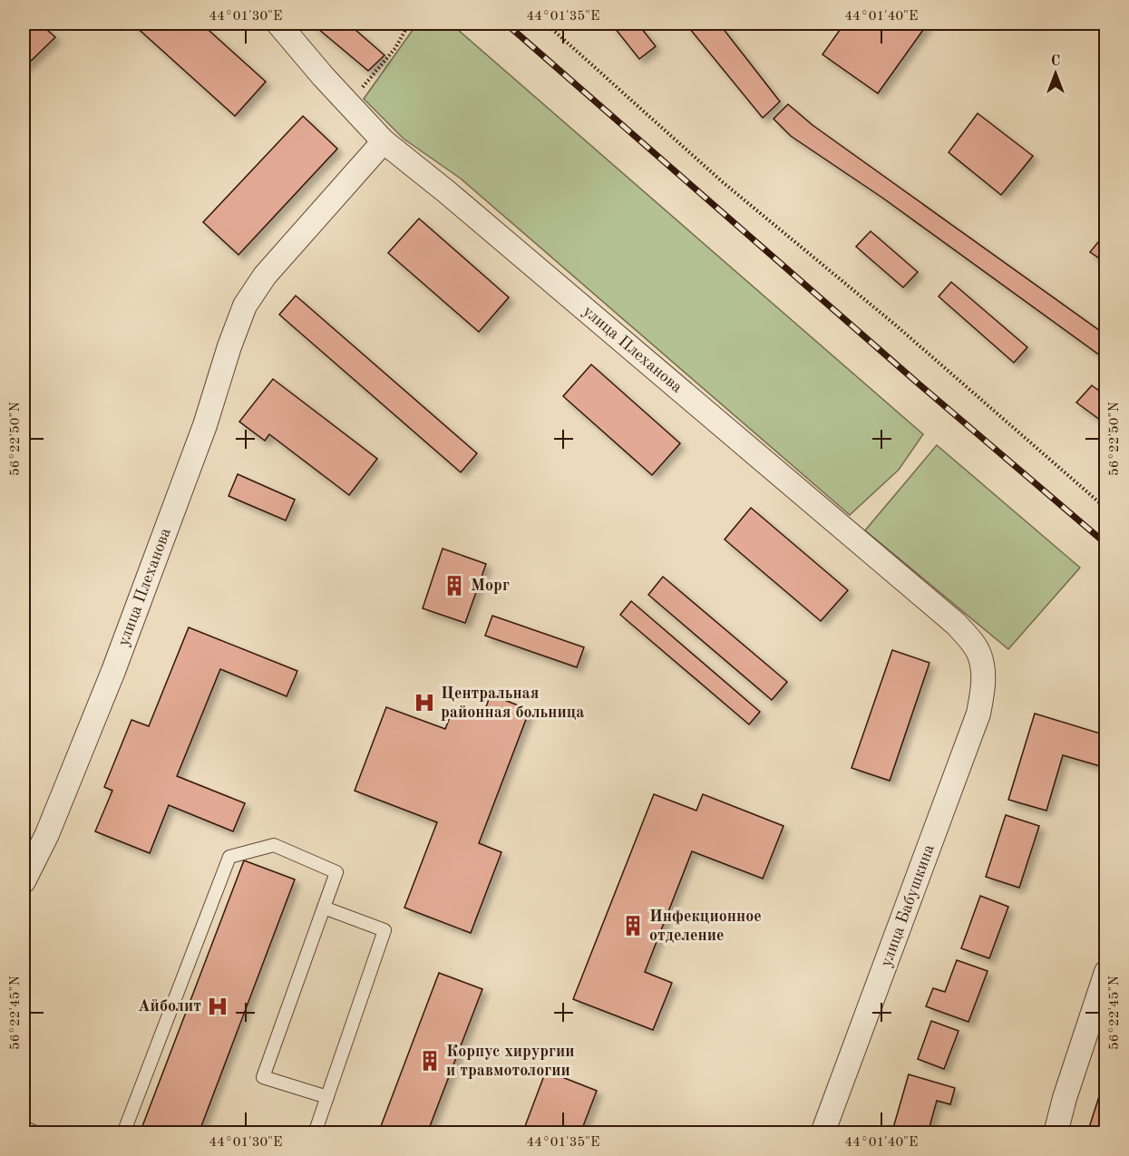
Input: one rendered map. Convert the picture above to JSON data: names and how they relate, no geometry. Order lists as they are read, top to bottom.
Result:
{
  "streets": {
    "street": ["улица Плеханова", "улица Бабушкина"]
  },
  "crossings": [
    ["улица Плеханова", "улица Бабушкина"]
  ],
  "places": {
    "building": ["Морг", "Инфекционное отделение", "Корпус хирургии и травмотологии"],
    "hospital": ["Центральная районная больница", "Айболит"]
  },
  "north": "top",
  "coordinates": [
    "44°01'30\"E",
    "44°01'35\"E",
    "44°01'40\"E",
    "56°22'50\"N",
    "56°22'45\"N"
  ]
}
